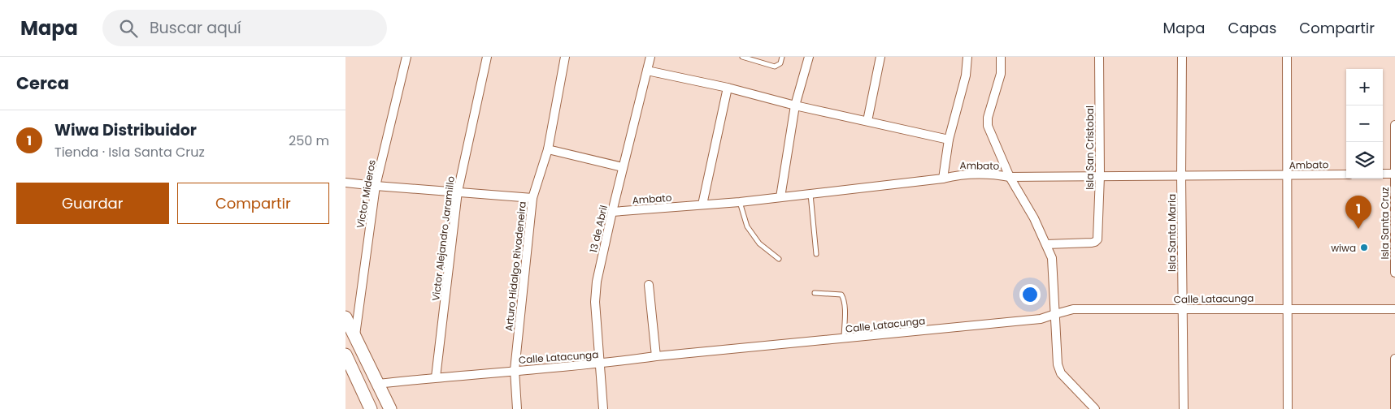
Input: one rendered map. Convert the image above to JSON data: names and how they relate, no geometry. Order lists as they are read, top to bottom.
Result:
{
  "streets": {
    "street": [
      "Isla San Cristobal",
      "Ambato",
      "Victor Mideros",
      "Isla Santa Cruz",
      "13 de Abril",
      "Isla Santa Maria",
      "Victor Alejandro Jaramillo",
      "Arturo Hidalgo Rivadeneira",
      "Calle Latacunga"
    ]
  },
  "crossings": [
    ["Isla San Cristobal", "Ambato"],
    ["Ambato", "13 de Abril"],
    ["Ambato", "Isla Santa Maria"],
    ["13 de Abril", "Calle Latacunga"],
    ["Isla Santa Maria", "Calle Latacunga"],
    ["Victor Alejandro Jaramillo", "Calle Latacunga"],
    ["Arturo Hidalgo Rivadeneira", "Calle Latacunga"]
  ],
  "places": ["wiwa"],
  "page": {
    "header": "Mapa",
    "search": "Buscar aquí",
    "nav": ["Mapa", "Capas", "Compartir"],
    "heading": "Cerca",
    "map_buttons": ["+", "−"],
    "list": [
      {
        "mark": "1",
        "name": "Wiwa Distribuidor",
        "note": "Tienda · Isla Santa Cruz",
        "value": "250 m"
      }
    ],
    "buttons": ["Guardar", "Compartir"],
    "pins": "1"
  }
}
